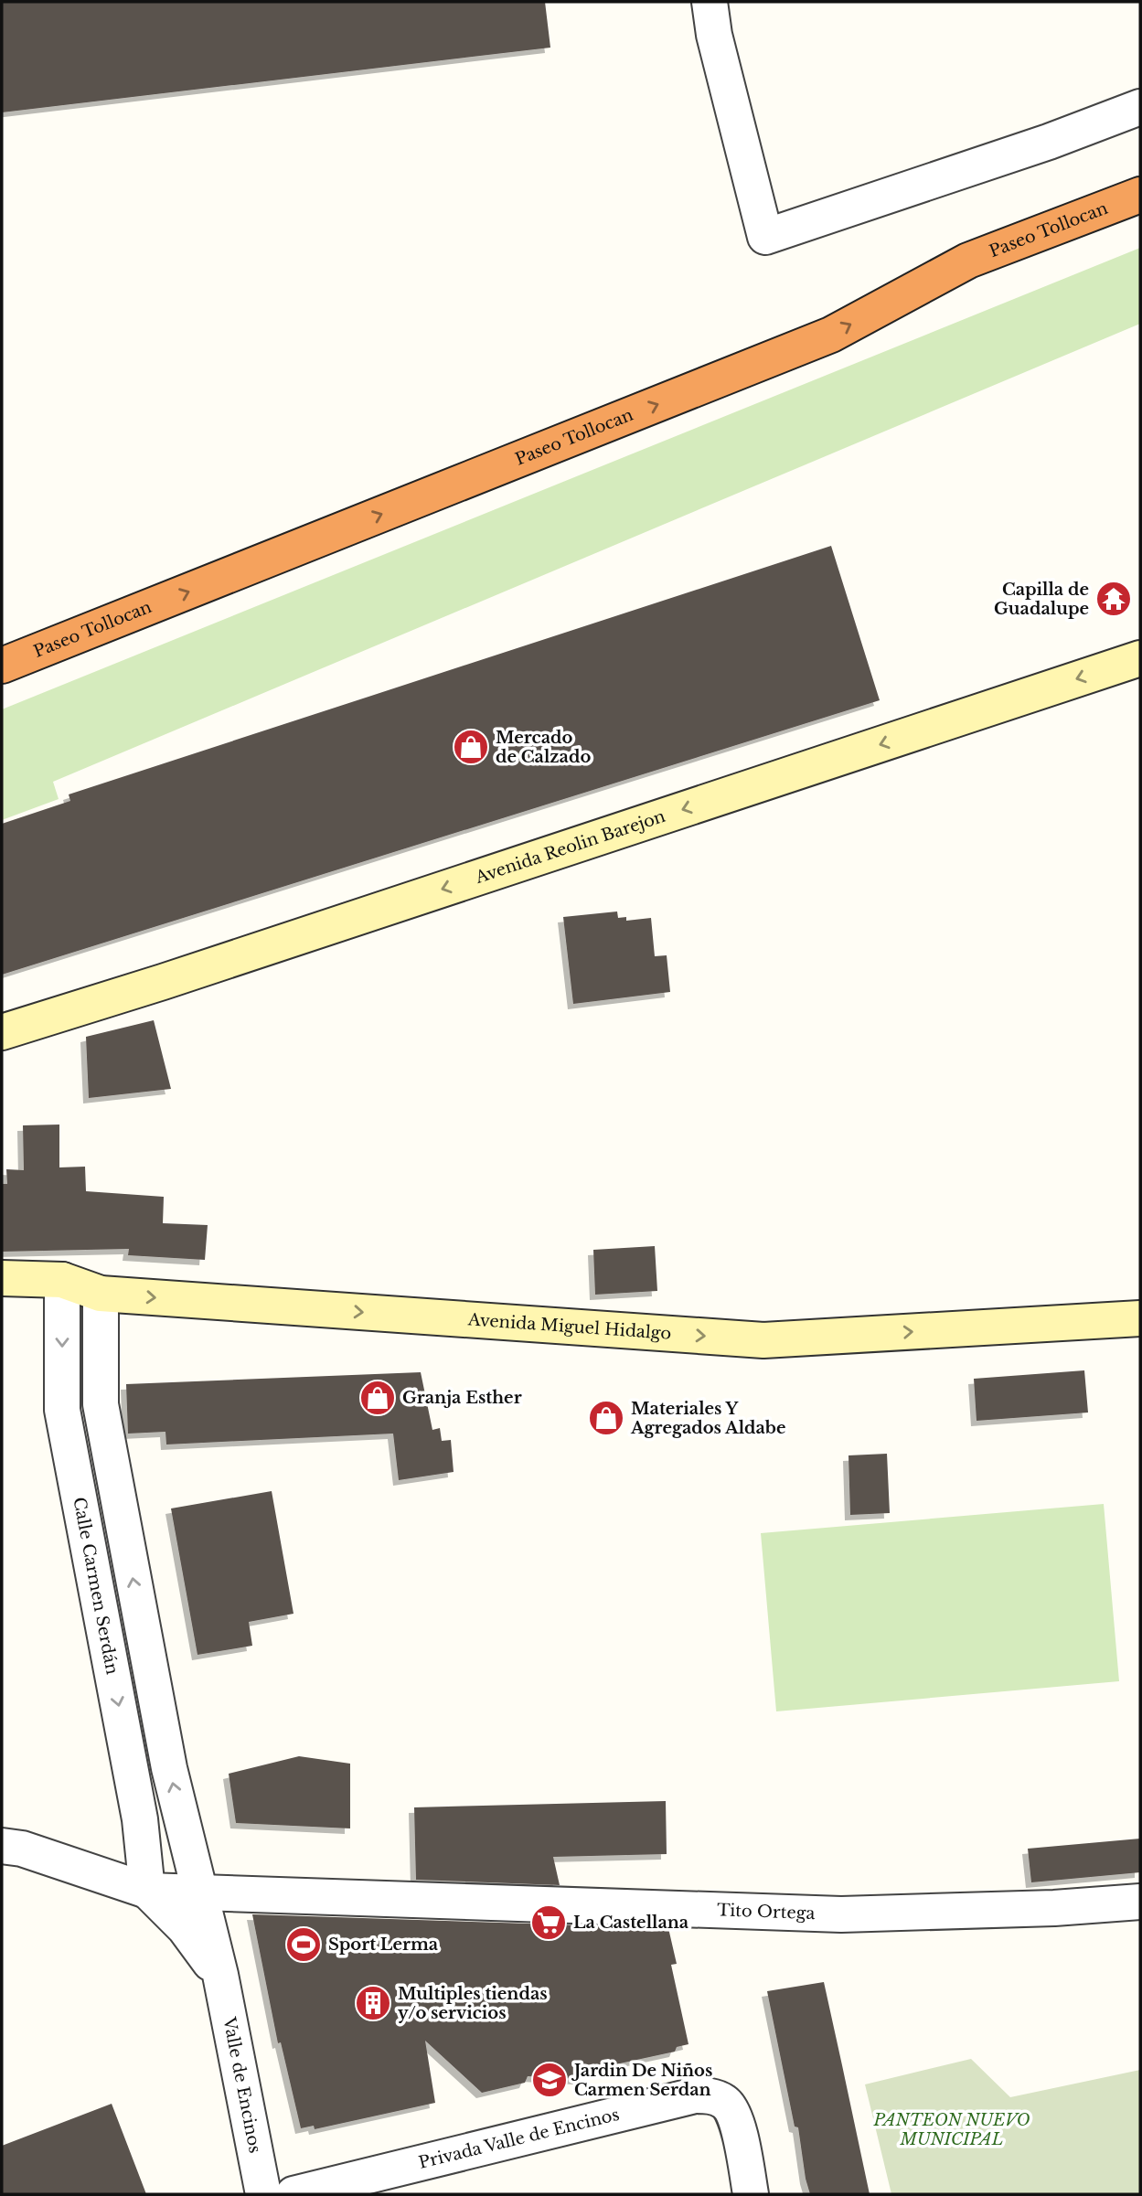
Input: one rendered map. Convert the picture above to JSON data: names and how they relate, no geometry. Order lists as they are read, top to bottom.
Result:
{
  "streets": {
    "highway": ["Paseo Tollocan"],
    "main road": ["Avenida Reolin Barejon", "Avenida Miguel Hidalgo"],
    "street": [
      "Calle Carmen Serdán",
      "Tito Ortega",
      "Valle de Encinos",
      "Privada Valle de Encinos"
    ]
  },
  "crossings": [
    ["Avenida Miguel Hidalgo", "Calle Carmen Serdán"],
    ["Calle Carmen Serdán", "Tito Ortega"],
    ["Calle Carmen Serdán", "Valle de Encinos"],
    ["Tito Ortega", "Valle de Encinos"]
  ],
  "one_way": ["Paseo Tollocan", "Avenida Reolin Barejon", "Avenida Miguel Hidalgo"],
  "parks": ["PANTEON NUEVO MUNICIPAL"],
  "places": {
    "temple": ["Capilla de Guadalupe"],
    "shop": ["Mercado de Calzado", "Granja Esther", "Materiales Y Agregados Aldabe"],
    "supermarket": ["La Castellana"],
    "sports": ["Sport Lerma"],
    "building": ["Multiples tiendas y/o servicios"],
    "school or university": ["Jardin De Niños Carmen Serdan"]
  }
}
